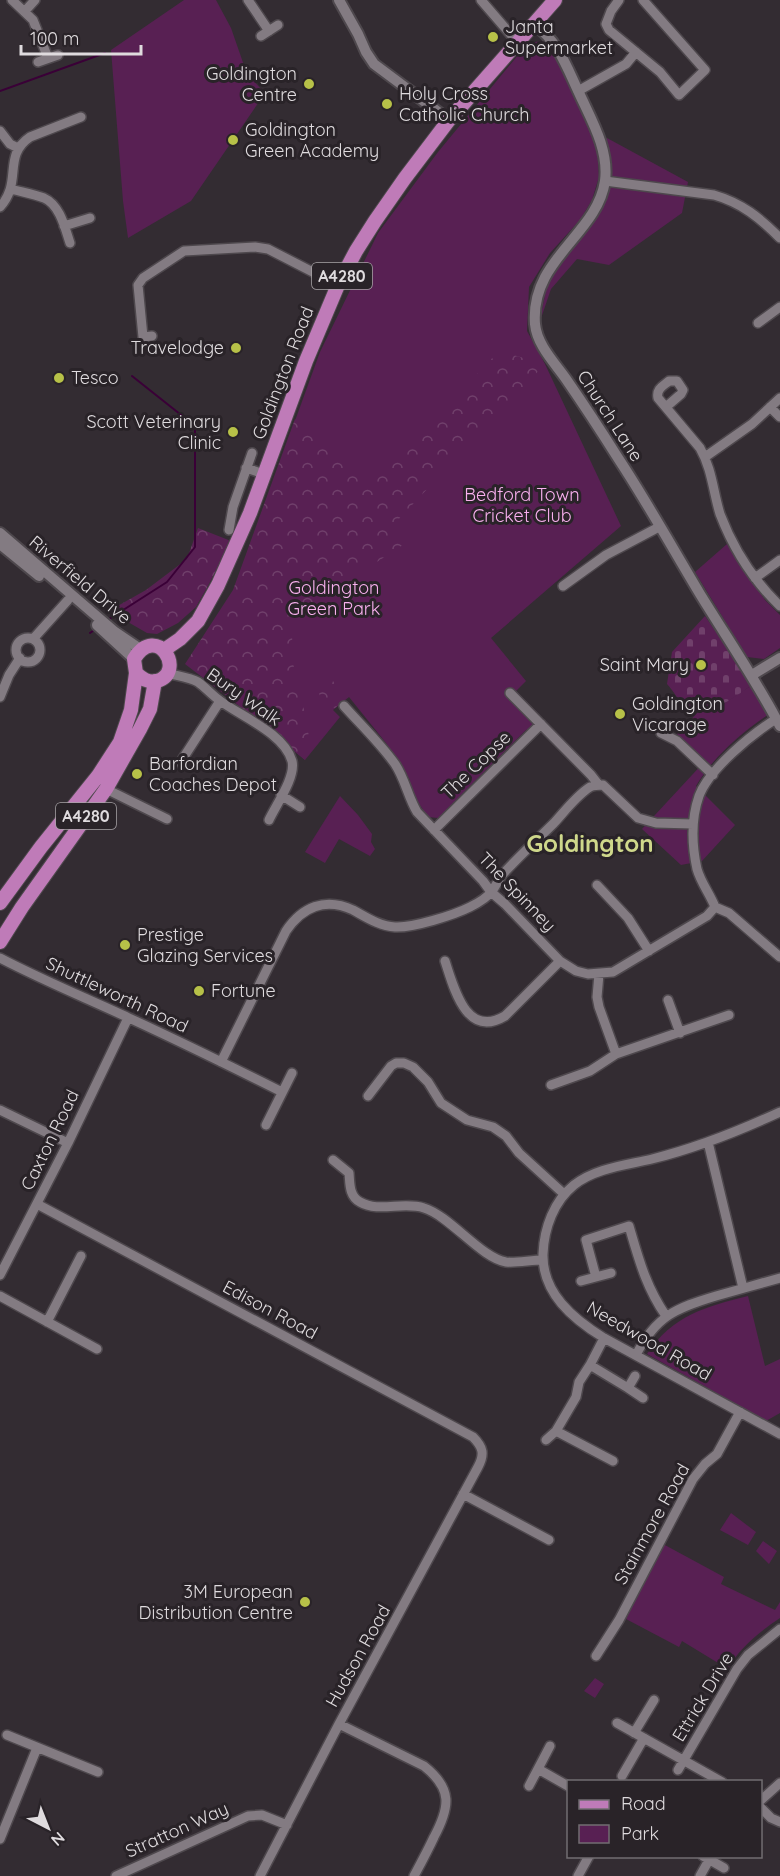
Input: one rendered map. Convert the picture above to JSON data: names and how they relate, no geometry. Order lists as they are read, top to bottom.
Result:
{
  "streets": {
    "main road": ["A4280", "Goldington Road"],
    "street": [
      "Church Lane",
      "Riverfield Drive",
      "Bury Walk",
      "The Copse",
      "The Spinney",
      "Shuttleworth Road",
      "Caxton Road",
      "Edison Road",
      "Needwood Road",
      "Stainmore Road",
      "Hudson Road",
      "Ettrick Drive",
      "Stratton Way"
    ]
  },
  "crossings": [
    ["A4280", "Goldington Road"],
    ["A4280", "Riverfield Drive"],
    ["A4280", "Bury Walk"],
    ["Goldington Road", "Riverfield Drive"],
    ["Goldington Road", "Bury Walk"],
    ["Riverfield Drive", "Bury Walk"],
    ["The Copse", "The Spinney"],
    ["Shuttleworth Road", "Caxton Road"],
    ["Caxton Road", "Edison Road"],
    ["Edison Road", "Hudson Road"],
    ["Needwood Road", "Stainmore Road"],
    ["Hudson Road", "Stratton Way"]
  ],
  "districts": ["Goldington"],
  "parks": ["Bedford Town Cricket Club", "Goldington Green Park"],
  "places": [
    "Janta Supermarket",
    "Goldington Centre",
    "Holy Cross Catholic Church",
    "Goldington Green Academy",
    "Travelodge",
    "Tesco",
    "Scott Veterinary Clinic",
    "Saint Mary",
    "Goldington Vicarage",
    "Barfordian Coaches Depot",
    "Prestige Glazing Services",
    "Fortune",
    "3M European Distribution Centre"
  ],
  "legend": ["Road", "Park"],
  "scale_bar": "100 m",
  "north": "bottom right"
}
